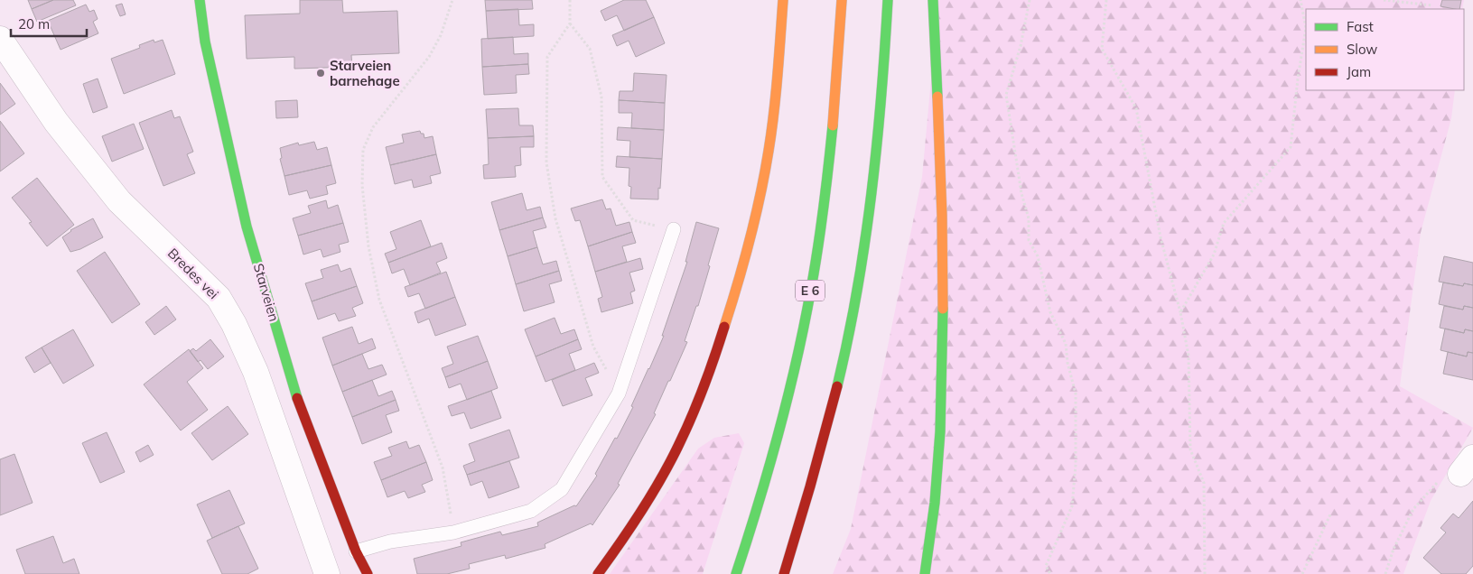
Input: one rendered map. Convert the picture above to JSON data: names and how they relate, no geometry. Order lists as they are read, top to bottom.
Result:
{
  "streets": {
    "main road": ["E 6", "Starveien"],
    "street": ["Bredes vei"]
  },
  "places": ["Starveien barnehage"],
  "legend": ["Fast", "Slow", "Jam"],
  "scale_bar": "20 m"
}
